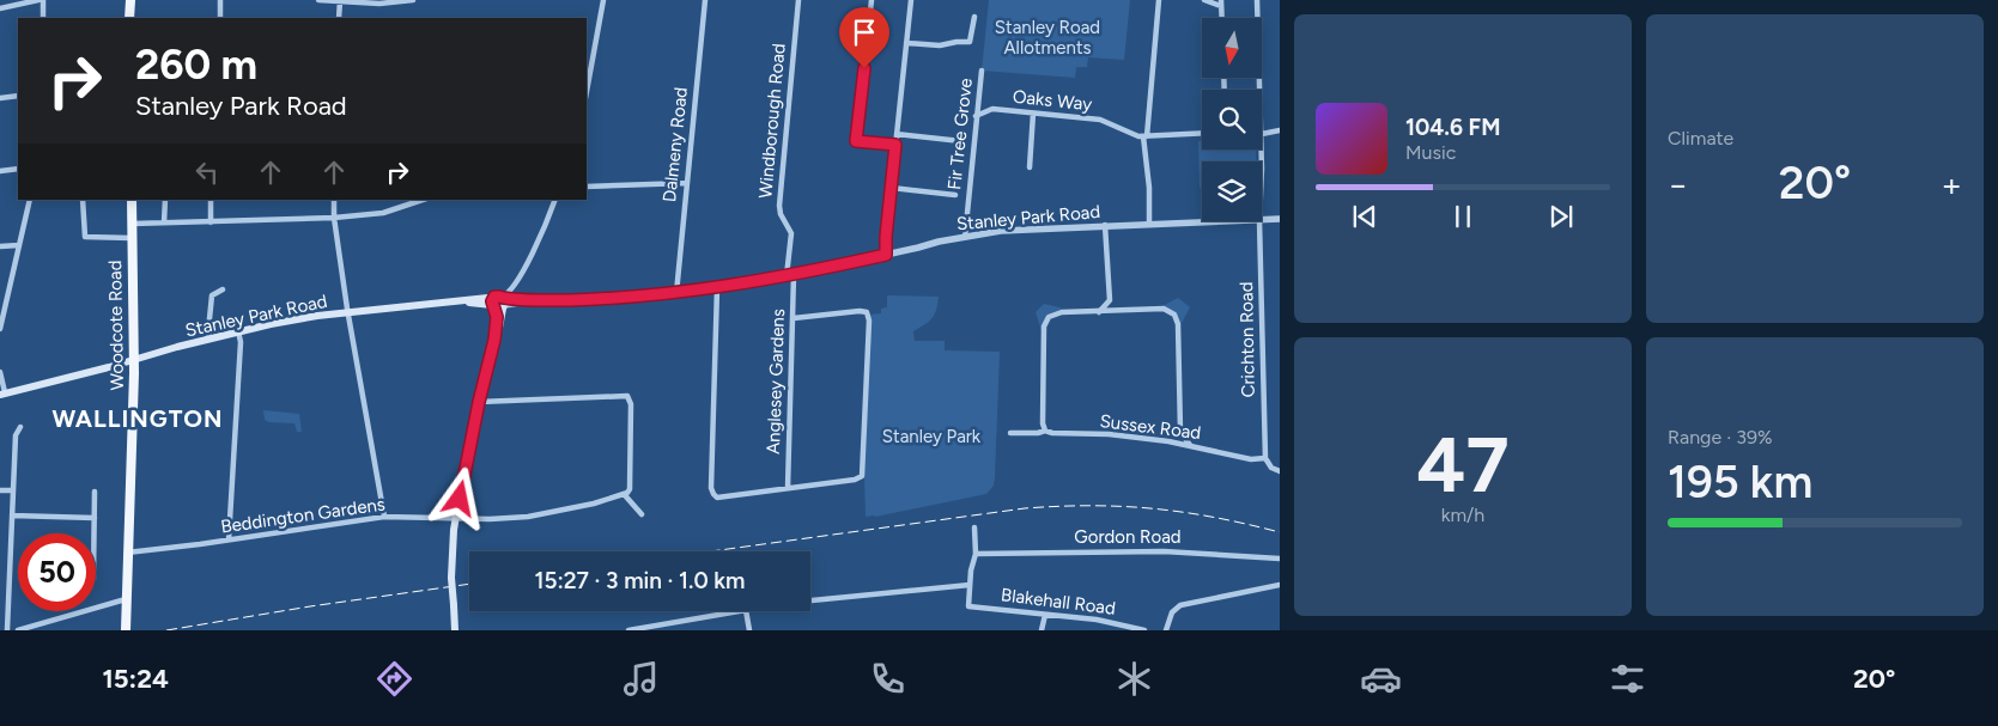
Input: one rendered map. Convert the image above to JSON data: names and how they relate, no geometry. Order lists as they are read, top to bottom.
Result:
{
  "streets": {
    "main road": ["Stanley Park Road", "Woodcote Road"],
    "street": [
      "Oaks Way",
      "Windborough Road",
      "Fir Tree Grove",
      "Dalmeny Road",
      "Crichton Road",
      "Anglesey Gardens",
      "Sussex Road",
      "Beddington Gardens",
      "Gordon Road",
      "Blakehall Road"
    ]
  },
  "crossings": [
    ["Oaks Way", "Fir Tree Grove"],
    ["Windborough Road", "Stanley Park Road"],
    ["Windborough Road", "Anglesey Gardens"],
    ["Fir Tree Grove", "Stanley Park Road"],
    ["Dalmeny Road", "Stanley Park Road"],
    ["Stanley Park Road", "Woodcote Road"],
    ["Stanley Park Road", "Anglesey Gardens"],
    ["Woodcote Road", "Beddington Gardens"],
    ["Crichton Road", "Sussex Road"]
  ],
  "districts": ["WALLINGTON"],
  "parks": ["Stanley Road Allotments", "Stanley Park"],
  "north": "bottom",
  "page": {
    "tile": [
      "Climate",
      ["47", "km/h"],
      ["Range · 39%", "195 km"]
    ],
    "turn": ["260 m", "Stanley Park Road"],
    "song": ["104.6 FM", "Music"],
    "heat": ["−", "20°", "+"],
    "limit": "50",
    "trip": "15:27 · 3 min · 1.0 km",
    "tabs": ["15:24", "20°"]
  }
}
